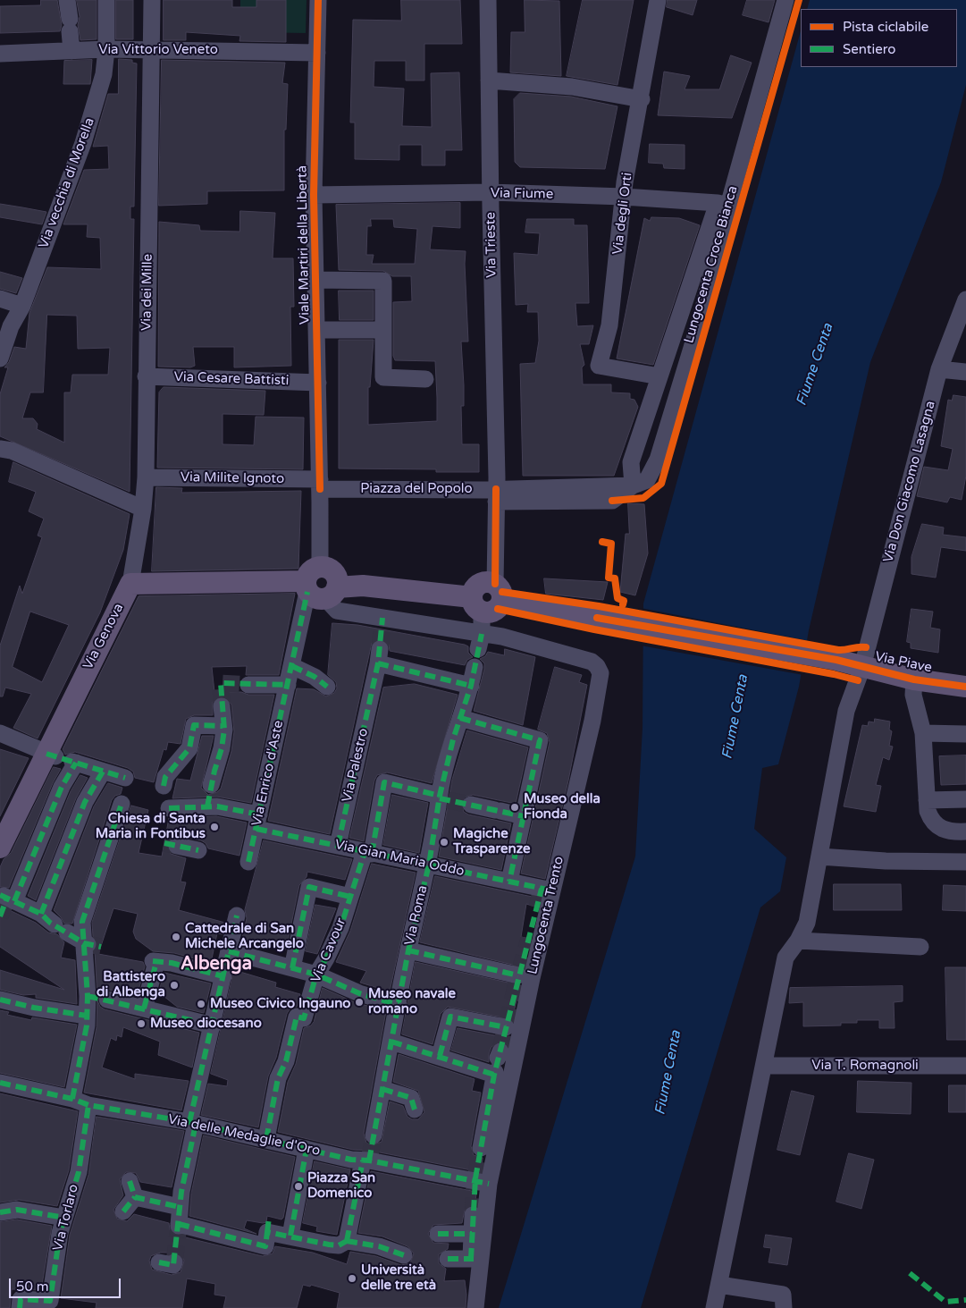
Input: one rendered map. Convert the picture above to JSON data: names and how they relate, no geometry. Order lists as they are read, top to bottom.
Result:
{
  "streets": {
    "main road": ["Via Genova", "Via Piave"],
    "street": [
      "Via Vittorio Veneto",
      "Via vecchia di Morella",
      "Via Fiume",
      "Via degli Orti",
      "Viale Martiri della Libertà",
      "Via Trieste",
      "Lungocenta Croce Bianca",
      "Via dei Mille",
      "Via Cesare Battisti",
      "Via Milite Ignoto",
      "Via Don Giacomo Lasagna",
      "Piazza del Popolo",
      "Via Palestro",
      "Via Enrico d'Aste",
      "Via Gian Maria Oddo",
      "Via Roma",
      "Lungocenta Trento",
      "Via Cavour",
      "Via T. Romagnoli",
      "Via delle Medaglie d'Oro",
      "Via Torlaro"
    ]
  },
  "crossings": [
    ["Via Vittorio Veneto", "Via vecchia di Morella"],
    ["Via Vittorio Veneto", "Viale Martiri della Libertà"],
    ["Via Vittorio Veneto", "Via dei Mille"],
    ["Via Fiume", "Via degli Orti"],
    ["Via Fiume", "Viale Martiri della Libertà"],
    ["Via Fiume", "Via Trieste"],
    ["Via Fiume", "Lungocenta Croce Bianca"],
    ["Via degli Orti", "Lungocenta Croce Bianca"],
    ["Viale Martiri della Libertà", "Via Cesare Battisti"],
    ["Viale Martiri della Libertà", "Via Milite Ignoto"],
    ["Viale Martiri della Libertà", "Piazza del Popolo"],
    ["Via Trieste", "Piazza del Popolo"],
    ["Lungocenta Croce Bianca", "Piazza del Popolo"],
    ["Via dei Mille", "Via Cesare Battisti"],
    ["Via dei Mille", "Via Milite Ignoto"],
    ["Via dei Mille", "Via Genova"],
    ["Via Milite Ignoto", "Piazza del Popolo"],
    ["Via Don Giacomo Lasagna", "Via Piave"],
    ["Via Don Giacomo Lasagna", "Via T. Romagnoli"],
    ["Via Palestro", "Via Gian Maria Oddo"],
    ["Via Palestro", "Via Roma"],
    ["Via Enrico d'Aste", "Via Gian Maria Oddo"],
    ["Via Gian Maria Oddo", "Via Roma"],
    ["Via Gian Maria Oddo", "Lungocenta Trento"],
    ["Via Gian Maria Oddo", "Via Cavour"],
    ["Via Roma", "Via Cavour"],
    ["Lungocenta Trento", "Via delle Medaglie d'Oro"],
    ["Via Cavour", "Via delle Medaglie d'Oro"],
    ["Via delle Medaglie d'Oro", "Via Torlaro"]
  ],
  "districts": ["Albenga"],
  "water": ["Fiume Centa"],
  "places": [
    "Museo della Fionda",
    "Chiesa di Santa Maria in Fontibus",
    "Magiche Trasparenze",
    "Cattedrale di San Michele Arcangelo",
    "Battistero di Albenga",
    "Museo navale romano",
    "Museo Civico Ingauno",
    "Museo diocesano",
    "Piazza San Domenico",
    "Università delle tre età"
  ],
  "legend": ["Pista ciclabile", "Sentiero"],
  "scale_bar": "50 m"
}
